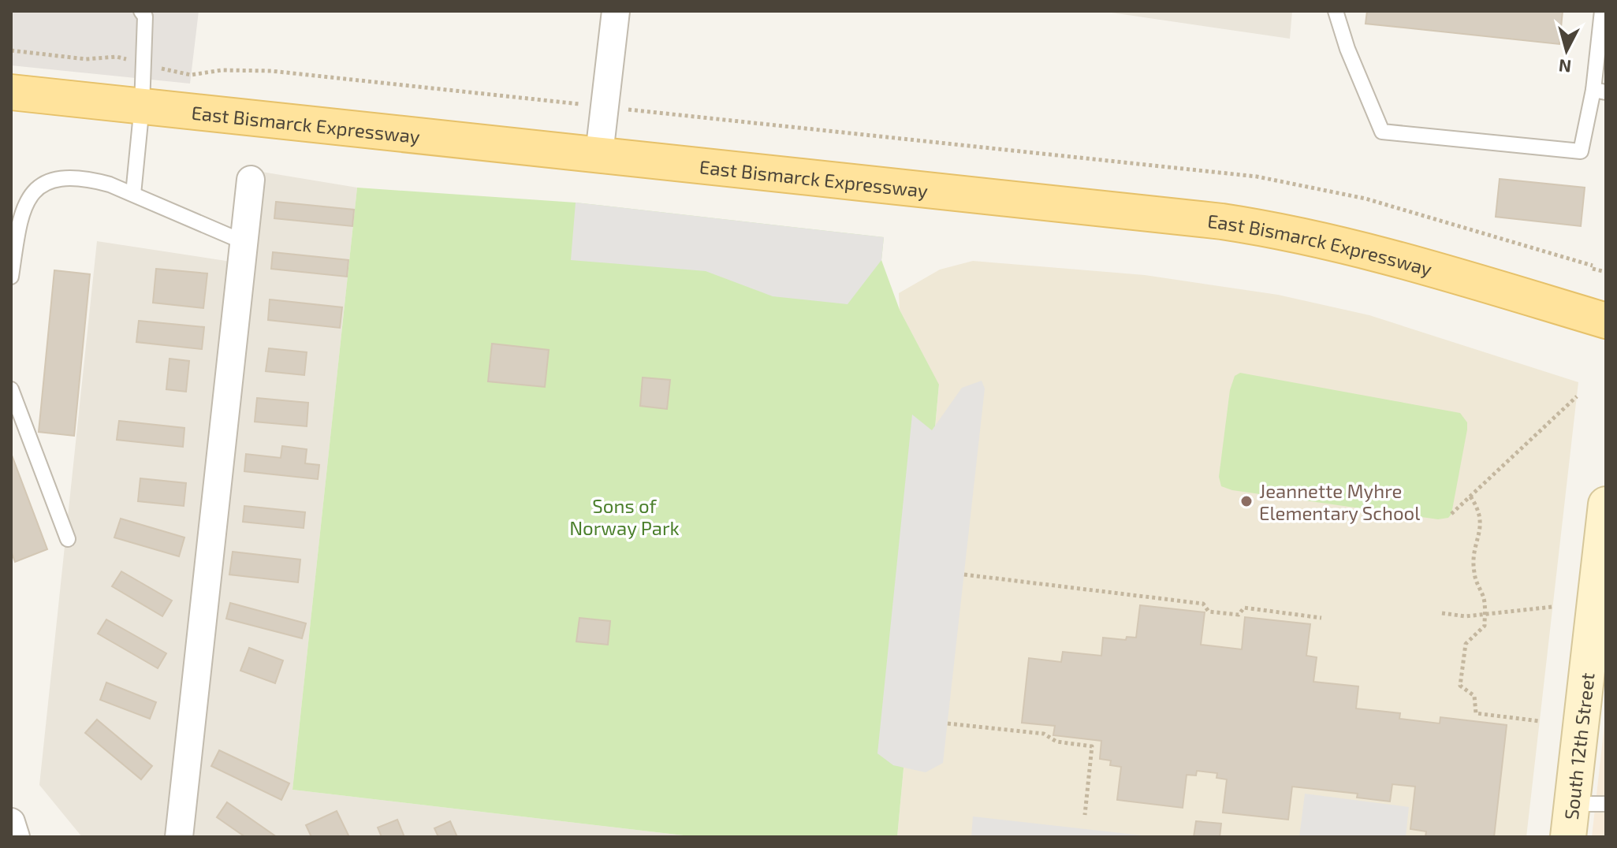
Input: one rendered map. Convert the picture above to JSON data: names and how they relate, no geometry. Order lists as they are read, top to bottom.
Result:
{
  "streets": {
    "main road": ["East Bismarck Expressway"],
    "street": ["South 12th Street"]
  },
  "parks": ["Sons of Norway Park"],
  "places": ["Jeannette Myhre Elementary School"],
  "north": "bottom"
}
